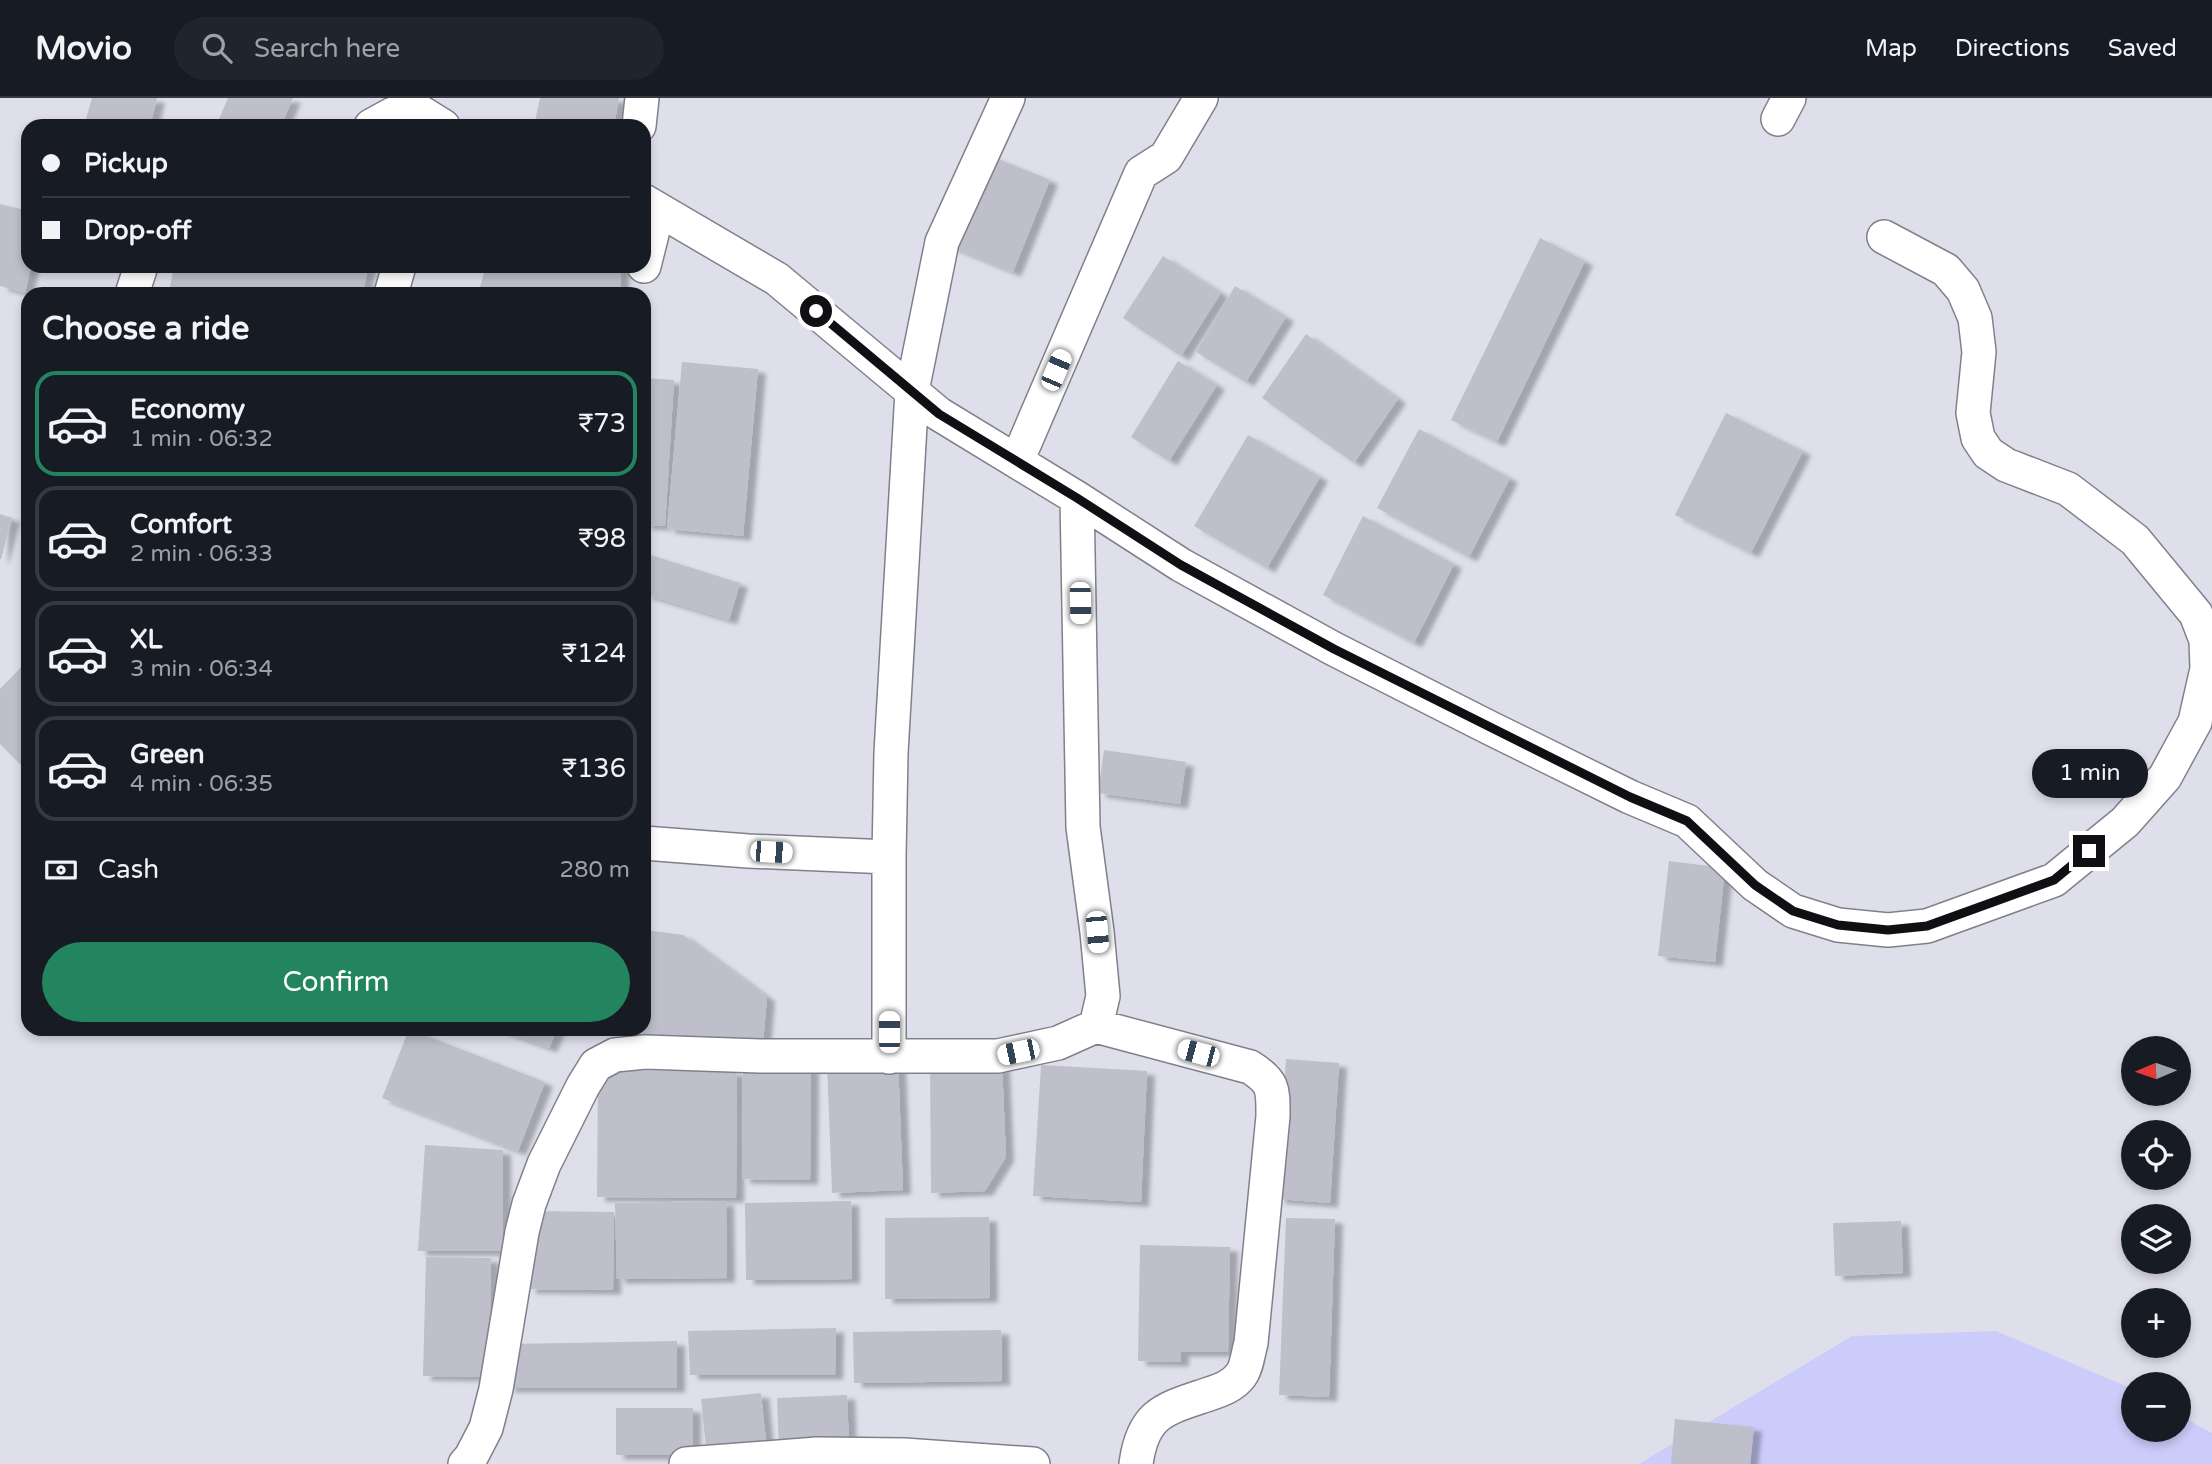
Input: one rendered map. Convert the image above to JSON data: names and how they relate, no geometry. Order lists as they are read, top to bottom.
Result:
{
  "north": "left",
  "page": {
    "header": "Movio",
    "search": "Search here",
    "nav": ["Map", "Directions", "Saved"],
    "banner": ["Pickup", "Drop-off"],
    "heading": "Choose a ride",
    "list": [
      {
        "name": "Economy",
        "note": "1 min · 06:32",
        "value": "₹73"
      },
      {
        "name": "Comfort",
        "note": "2 min · 06:33",
        "value": "₹98"
      },
      {
        "name": "XL",
        "note": "3 min · 06:34",
        "value": "₹124"
      },
      {
        "name": "Green",
        "note": "4 min · 06:35",
        "value": "₹136"
      }
    ],
    "bubble": "1 min",
    "pay": ["Cash", "280 m"],
    "buttons": "Confirm",
    "map_buttons": ["+", "−"]
  }
}
